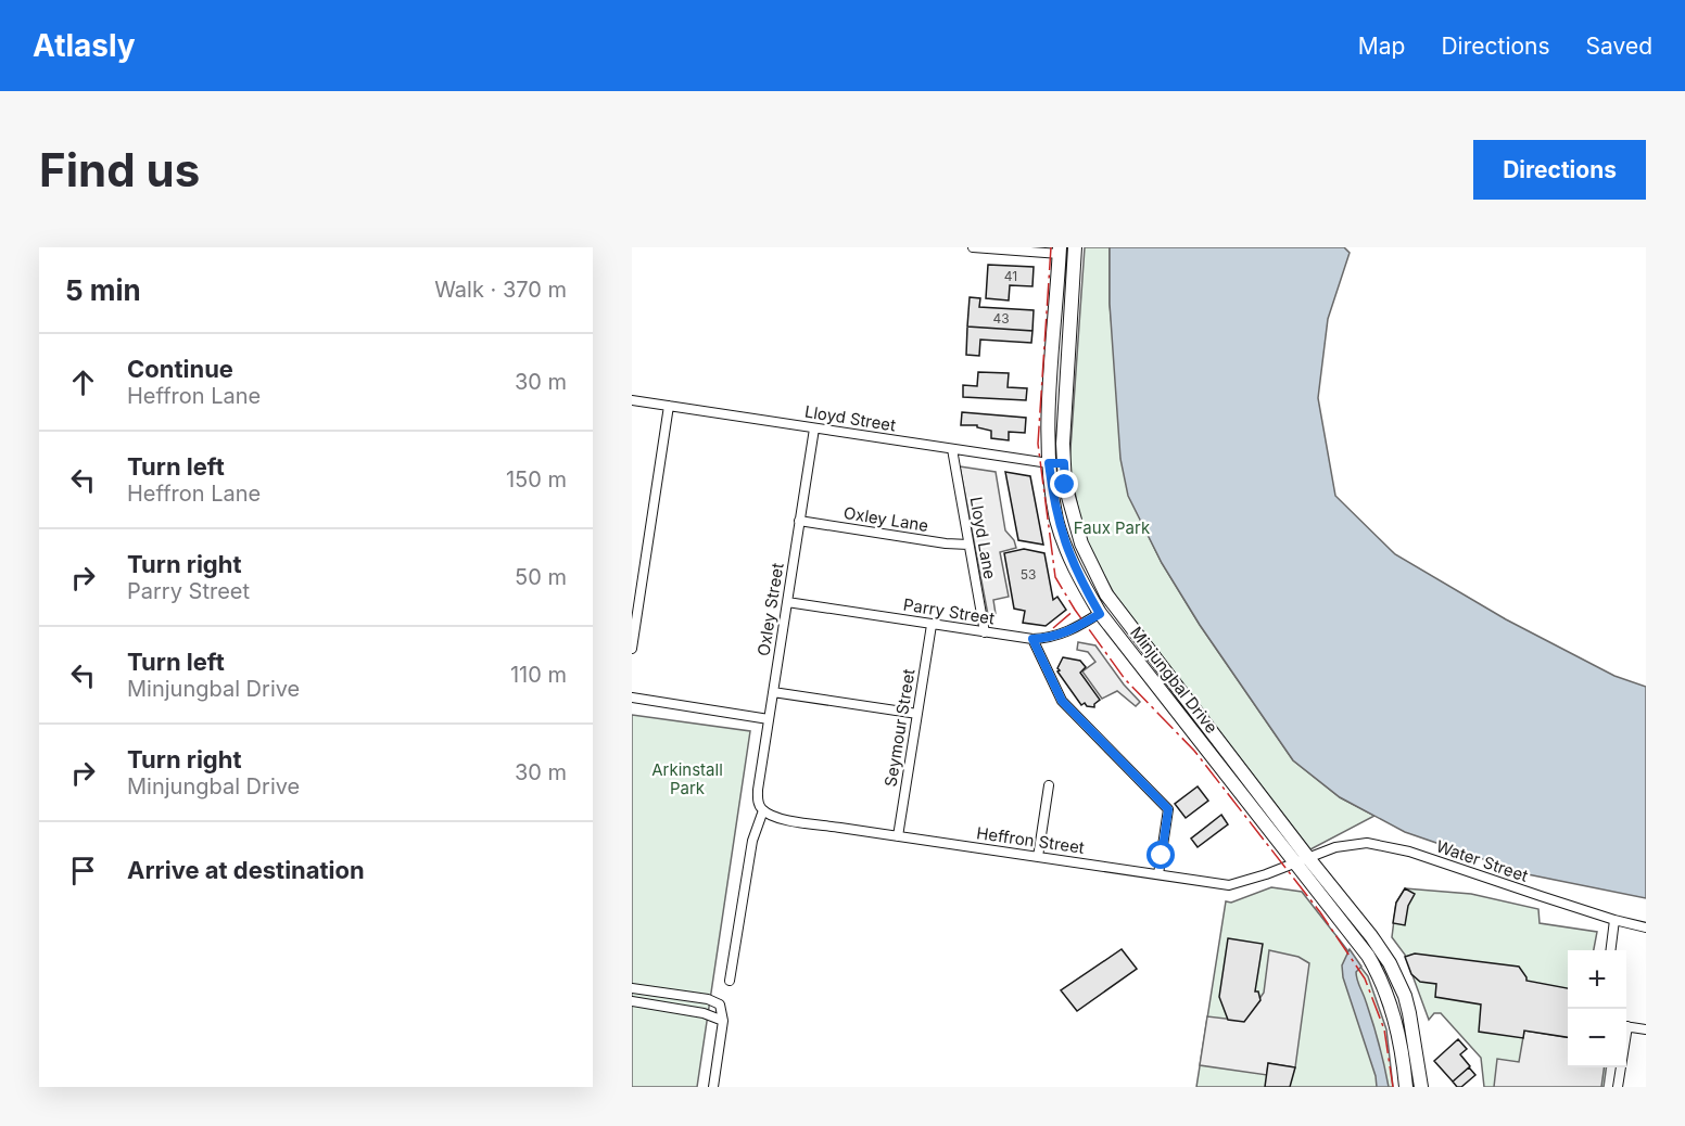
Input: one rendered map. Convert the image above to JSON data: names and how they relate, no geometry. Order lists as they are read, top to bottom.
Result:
{
  "streets": {
    "main road": ["Minjungbal Drive"],
    "street": [
      "Lloyd Street",
      "Oxley Lane",
      "Lloyd Lane",
      "Oxley Street",
      "Parry Street",
      "Seymour Street",
      "Heffron Street",
      "Water Street"
    ]
  },
  "crossings": [
    ["Lloyd Street", "Lloyd Lane"],
    ["Lloyd Street", "Oxley Street"],
    ["Lloyd Street", "Minjungbal Drive"],
    ["Oxley Lane", "Lloyd Lane"],
    ["Oxley Lane", "Oxley Street"],
    ["Lloyd Lane", "Parry Street"],
    ["Oxley Street", "Parry Street"],
    ["Oxley Street", "Heffron Street"],
    ["Parry Street", "Minjungbal Drive"],
    ["Parry Street", "Seymour Street"],
    ["Minjungbal Drive", "Heffron Street"],
    ["Minjungbal Drive", "Water Street"],
    ["Seymour Street", "Heffron Street"],
    ["Heffron Street", "Water Street"]
  ],
  "parks": ["Faux Park", "Arkinstall Park"],
  "house_numbers": ["41", "43", "53"],
  "page": {
    "header": "Atlasly",
    "nav": ["Map", "Directions", "Saved"],
    "buttons": "Directions",
    "title": "Find us",
    "heading": ["5 min", "Walk · 370 m"],
    "list": [
      ["Continue", "Heffron Lane", "30 m"],
      ["Turn left", "Heffron Lane", "150 m"],
      ["Turn right", "Parry Street", "50 m"],
      ["Turn left", "Minjungbal Drive", "110 m"],
      ["Turn right", "Minjungbal Drive", "30 m"],
      "Arrive at destination"
    ],
    "map_buttons": ["+", "−"]
  }
}
